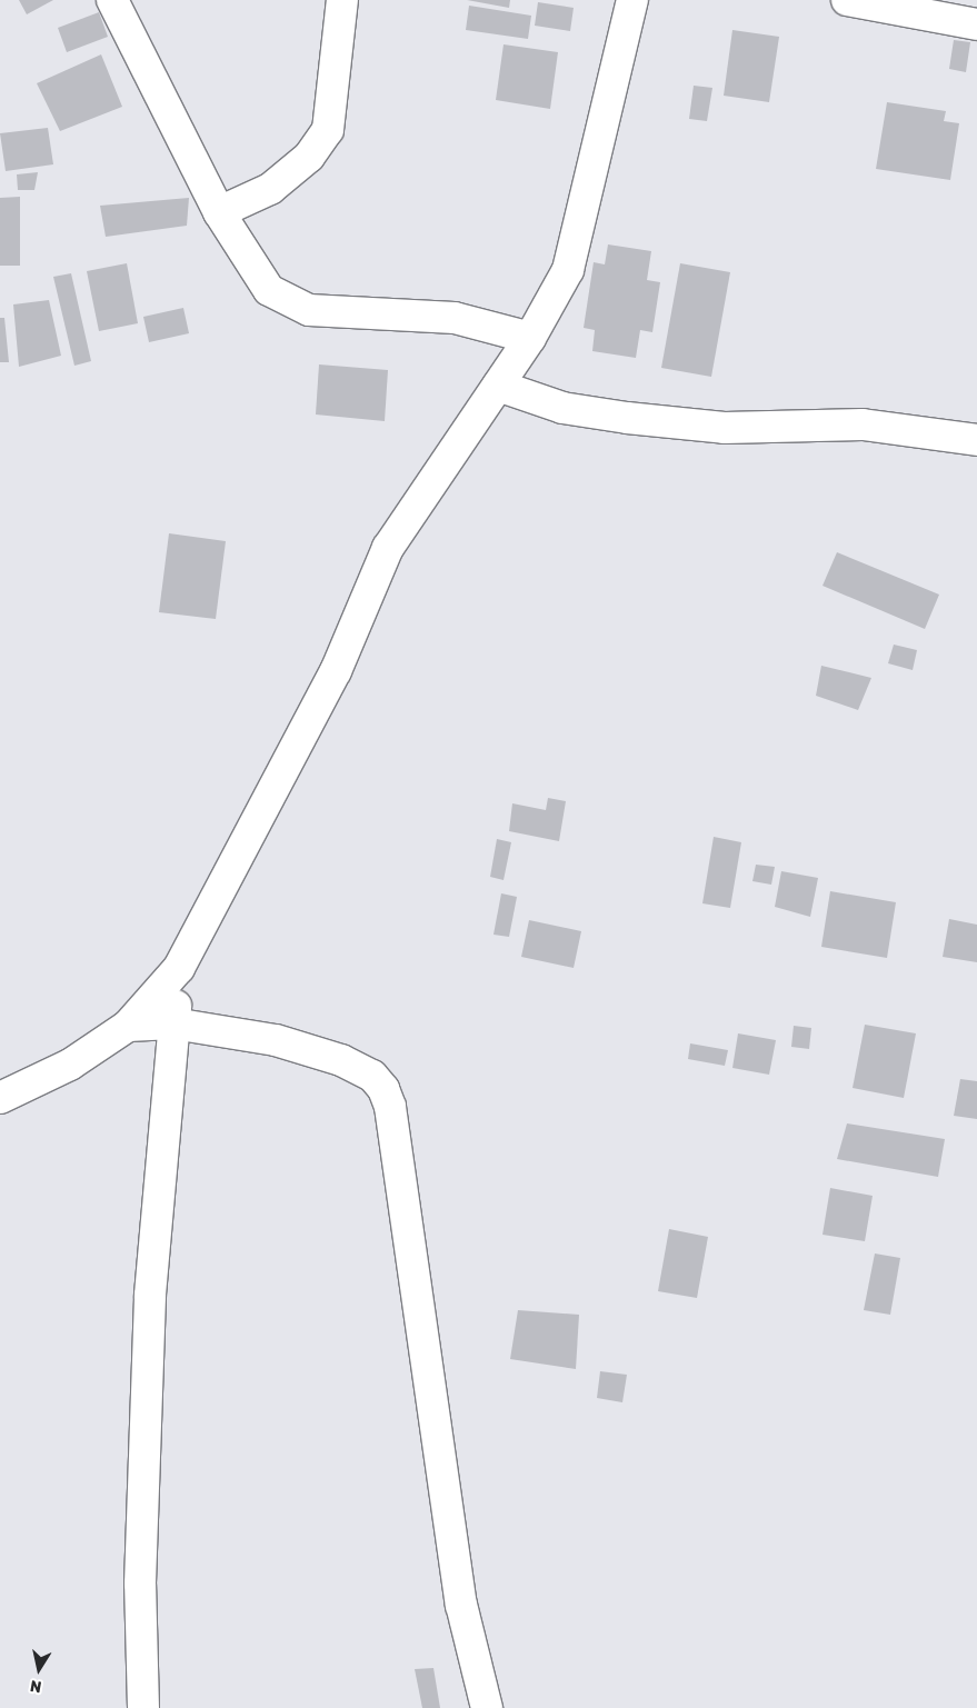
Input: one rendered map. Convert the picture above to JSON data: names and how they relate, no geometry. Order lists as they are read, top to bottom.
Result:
{
  "north": "bottom"
}
